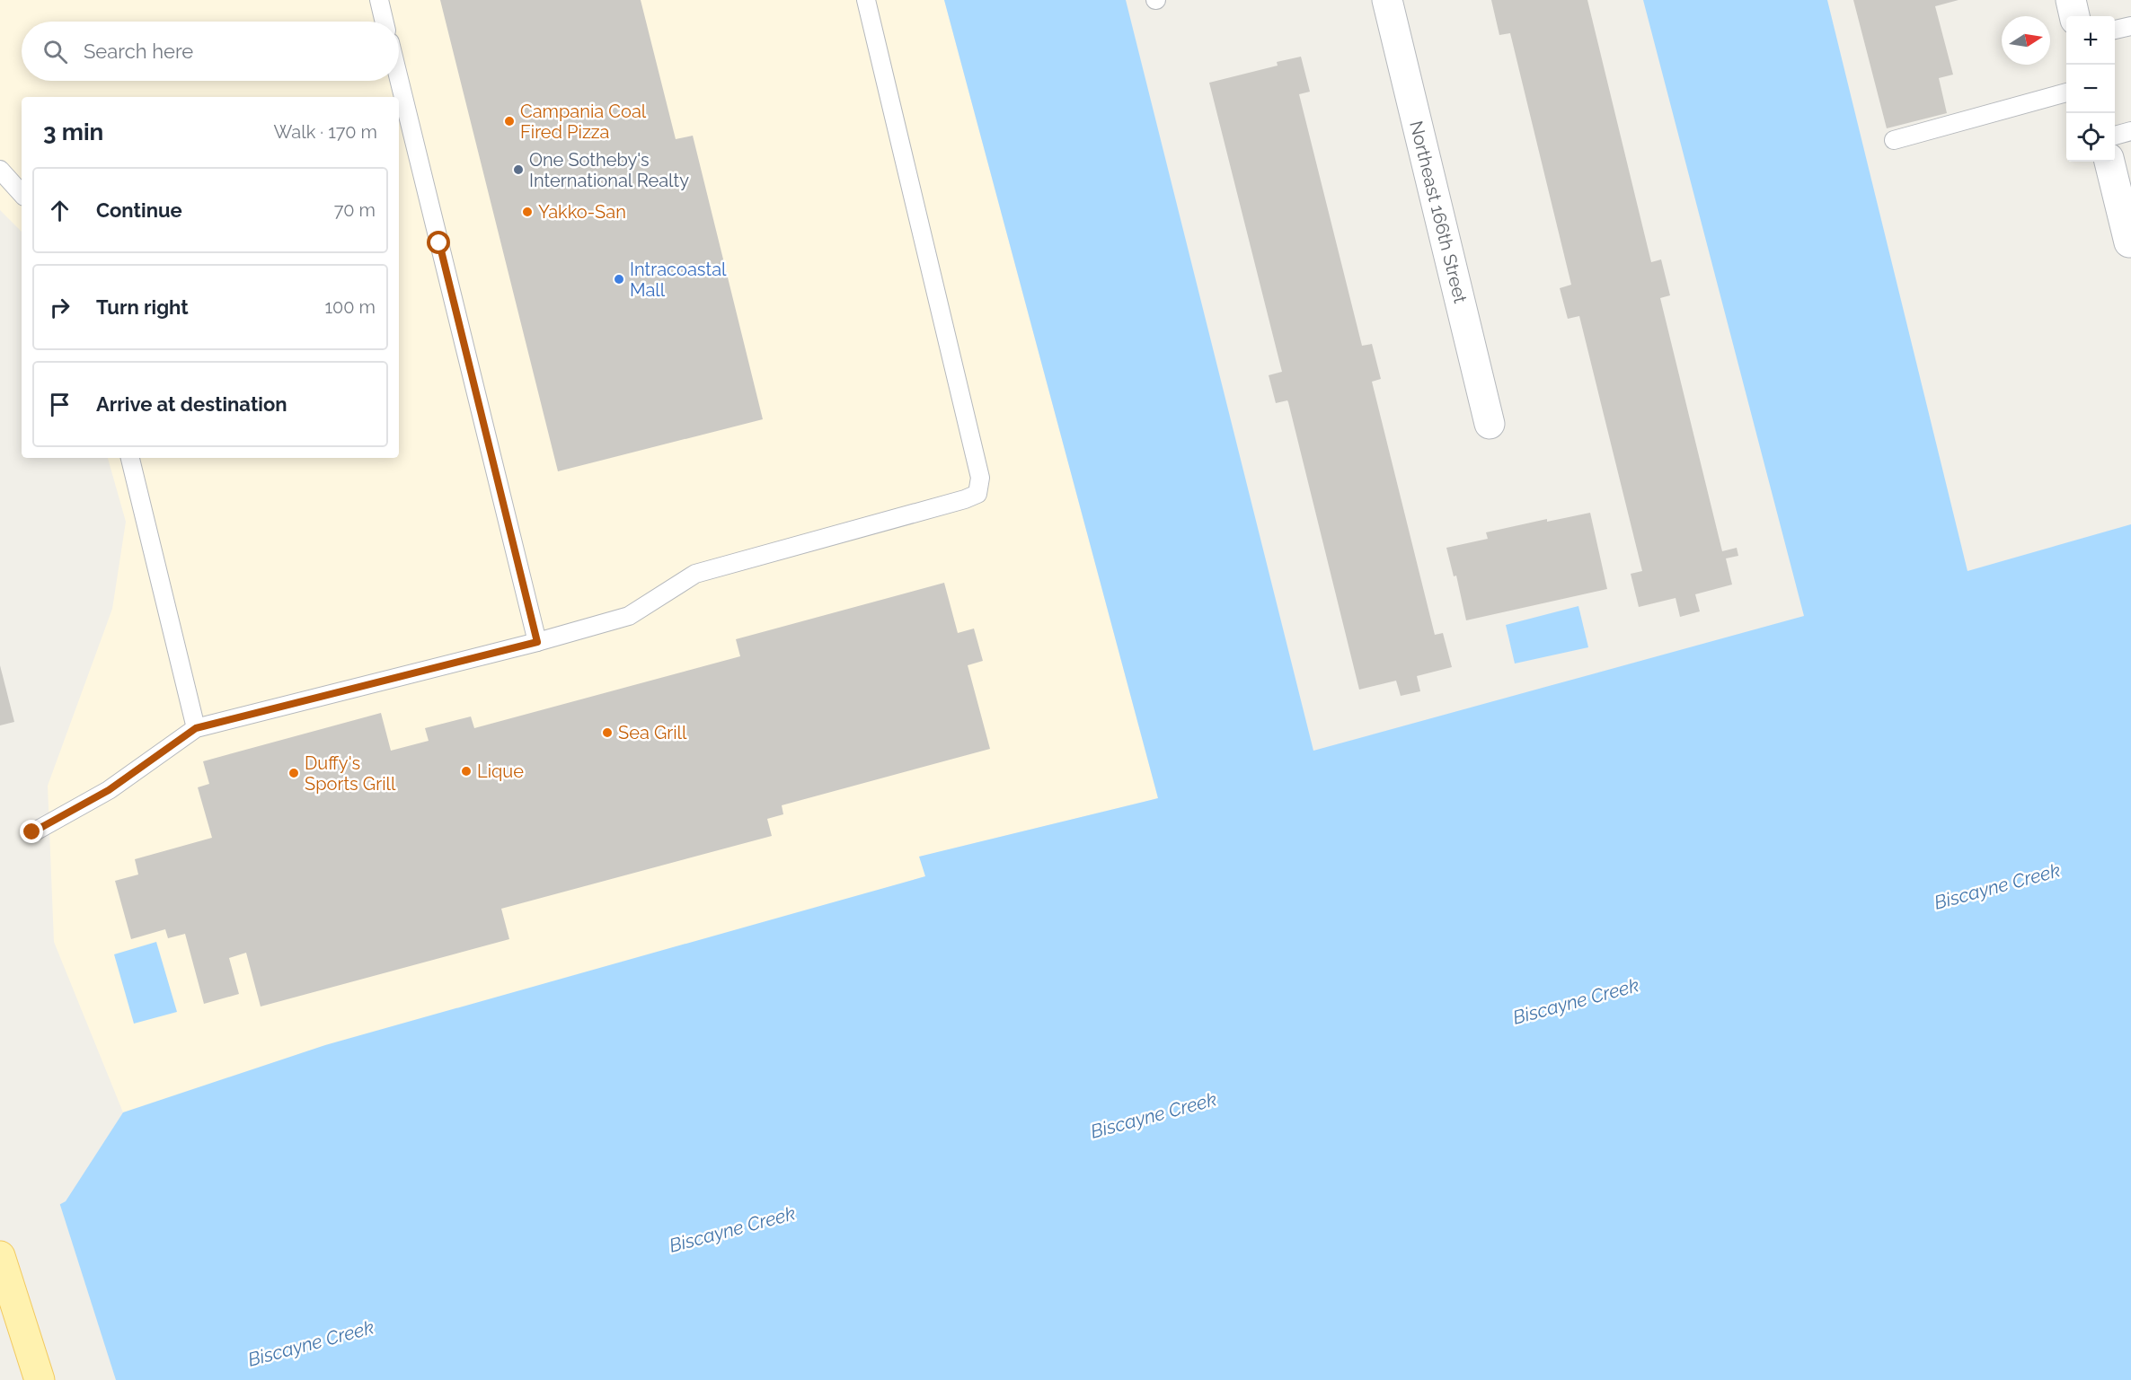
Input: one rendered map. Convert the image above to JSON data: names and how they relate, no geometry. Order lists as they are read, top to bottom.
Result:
{
  "streets": {
    "street": ["Northeast 166th Street"]
  },
  "water": ["Biscayne Creek"],
  "places": [
    "Campania Coal Fired Pizza",
    "One Sotheby's International Realty",
    "Yakko-San",
    "Intracoastal Mall",
    "Sea Grill",
    "Lique",
    "Duffy's Sports Grill"
  ],
  "north": "right",
  "page": {
    "map_buttons": ["+", "−"],
    "search": "Search here",
    "heading": ["3 min", "Walk · 170 m"],
    "list": [
      ["Continue", "70 m"],
      ["Turn right", "100 m"],
      "Arrive at destination"
    ]
  }
}
